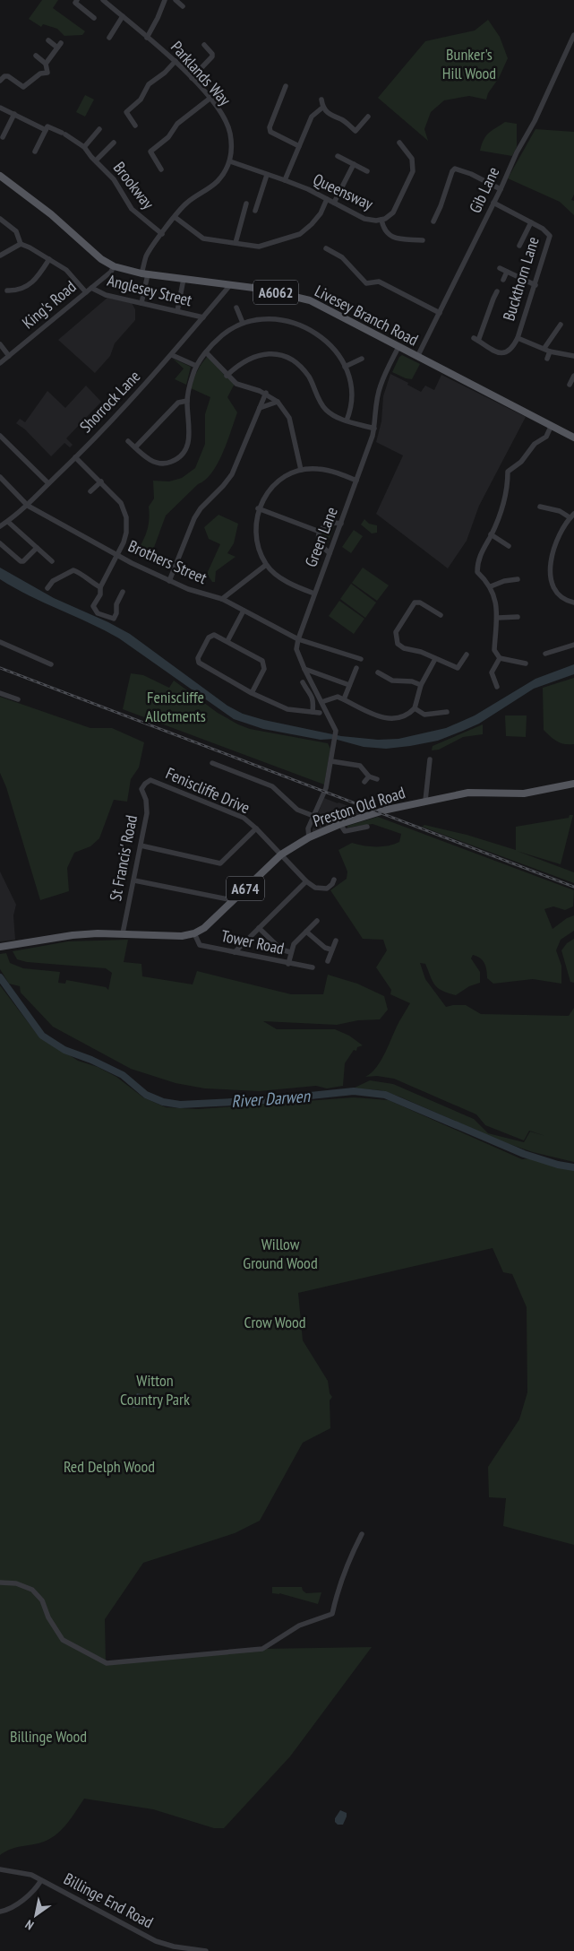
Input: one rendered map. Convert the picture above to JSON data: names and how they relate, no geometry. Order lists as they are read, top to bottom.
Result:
{
  "streets": {
    "main road": [
      "A6062",
      "Livesey Branch Road",
      "Preston Old Road",
      "A674"
    ],
    "street": [
      "Parklands Way",
      "Brookway",
      "Gib Lane",
      "Queensway",
      "Buckthorn Lane",
      "Anglesey Street",
      "King's Road",
      "Shorrock Lane",
      "Green Lane",
      "Brothers Street",
      "Feniscliffe Drive",
      "St Francis' Road",
      "Tower Road",
      "Billinge End Road"
    ]
  },
  "crossings": [
    ["Parklands Way", "Queensway"],
    ["Gib Lane", "Buckthorn Lane"],
    ["Gib Lane", "Livesey Branch Road"],
    ["Anglesey Street", "King's Road"],
    ["Anglesey Street", "Shorrock Lane"],
    ["King's Road", "Livesey Branch Road"],
    ["Livesey Branch Road", "Shorrock Lane"],
    ["Livesey Branch Road", "Green Lane"],
    ["Shorrock Lane", "Brothers Street"],
    ["Green Lane", "Brothers Street"],
    ["Feniscliffe Drive", "Preston Old Road"],
    ["Feniscliffe Drive", "St Francis' Road"],
    ["Preston Old Road", "St Francis' Road"],
    ["Preston Old Road", "Tower Road"]
  ],
  "water": ["River Darwen"],
  "parks": [
    "Bunker's Hill Wood",
    "Feniscliffe Allotments",
    "Willow Ground Wood",
    "Crow Wood",
    "Witton Country Park",
    "Red Delph Wood",
    "Billinge Wood"
  ],
  "north": "bottom left"
}
